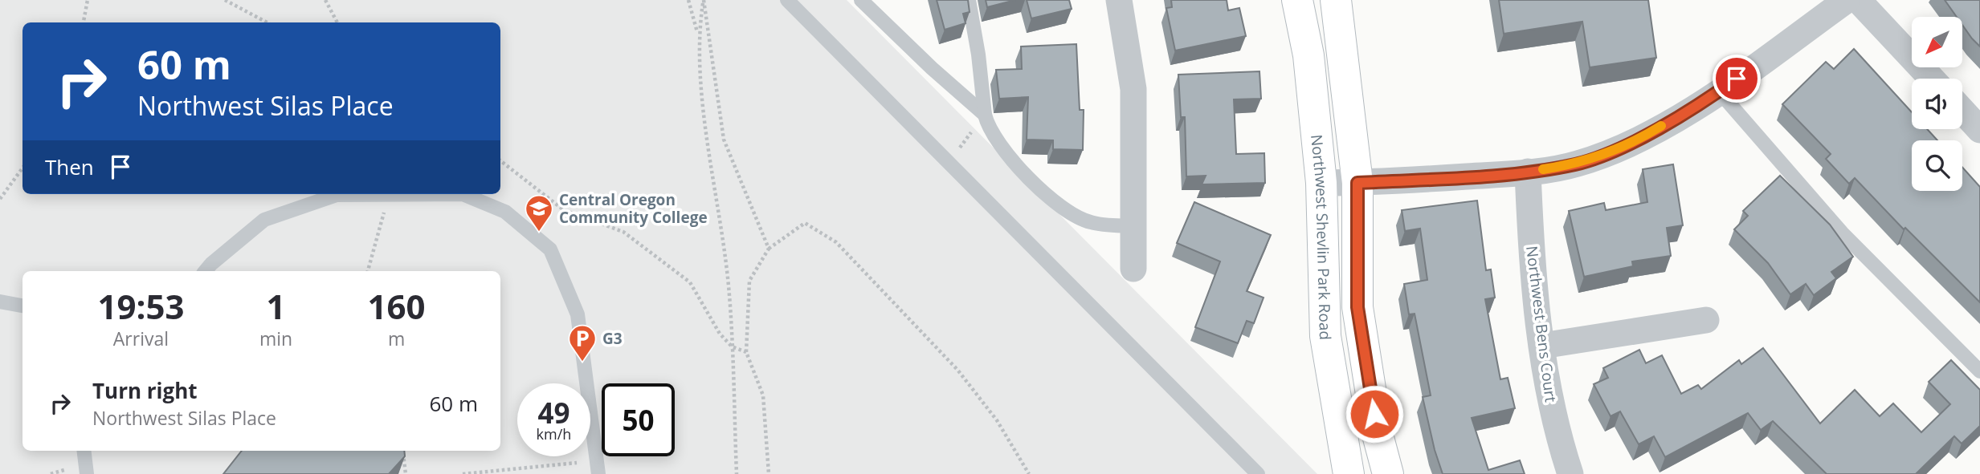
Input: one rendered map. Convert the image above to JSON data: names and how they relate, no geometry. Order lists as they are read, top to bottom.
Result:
{
  "streets": {
    "main road": ["Northwest Shevlin Park Road"],
    "street": ["Northwest Bens Court"]
  },
  "places": {
    "school or university": ["Central Oregon Community College"],
    "parking": ["G3"]
  },
  "north": "bottom left",
  "page": {
    "turn": ["60 m", "Northwest Silas Place"],
    "then": "Then",
    "eta": [
      "19:53",
      "Arrival",
      "1",
      "min",
      "160",
      "m"
    ],
    "list": [
      {
        "name": "Turn right",
        "note": "Northwest Silas Place",
        "value": "60 m"
      }
    ],
    "speed": "49 km/h",
    "limit": "50"
  }
}
